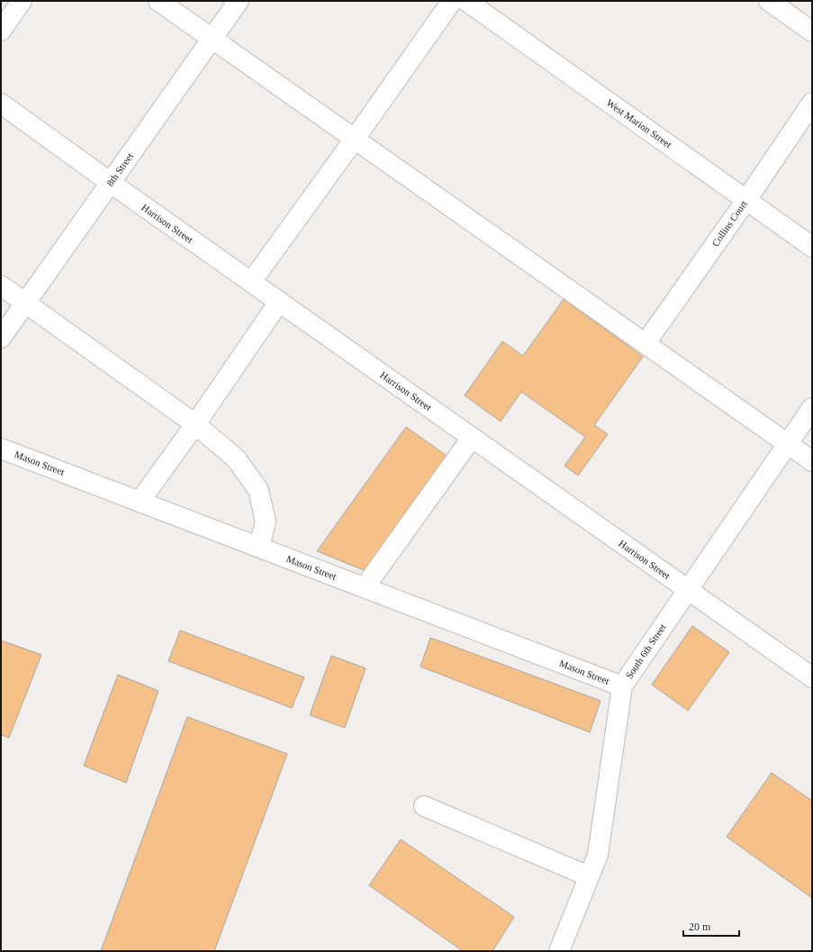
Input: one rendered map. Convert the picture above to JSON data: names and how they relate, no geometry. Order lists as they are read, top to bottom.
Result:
{
  "streets": {
    "street": [
      "West Marion Street",
      "8th Street",
      "Harrison Street",
      "Collins Court",
      "Mason Street",
      "South 6th Street"
    ]
  },
  "crossings": [
    ["West Marion Street", "Collins Court"],
    ["8th Street", "Harrison Street"],
    ["Harrison Street", "South 6th Street"],
    ["Mason Street", "South 6th Street"]
  ],
  "scale_bar": "20 m"
}
